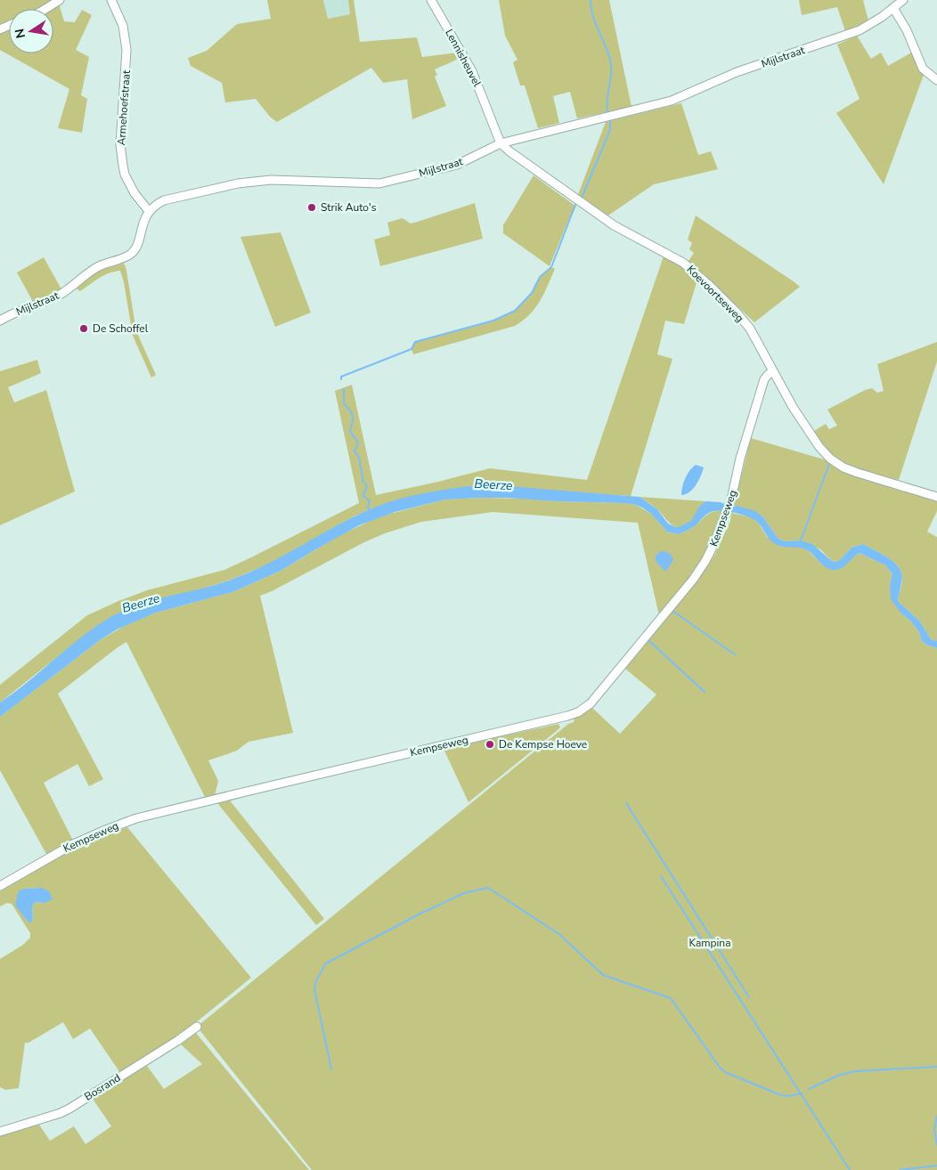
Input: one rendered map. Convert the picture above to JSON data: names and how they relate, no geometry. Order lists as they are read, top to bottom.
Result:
{
  "streets": {
    "street": [
      "Mijlstraat",
      "Lennisheuvel",
      "Armehoefstraat",
      "Koevoortseweg",
      "Kempseweg",
      "Bosrand"
    ]
  },
  "crossings": [
    ["Mijlstraat", "Lennisheuvel"],
    ["Mijlstraat", "Armehoefstraat"],
    ["Mijlstraat", "Koevoortseweg"],
    ["Lennisheuvel", "Koevoortseweg"],
    ["Koevoortseweg", "Kempseweg"]
  ],
  "water": ["Beerze"],
  "parks": ["Kampina"],
  "places": ["Strik Auto's", "De Schoffel", "De Kempse Hoeve"],
  "north": "left"
}
